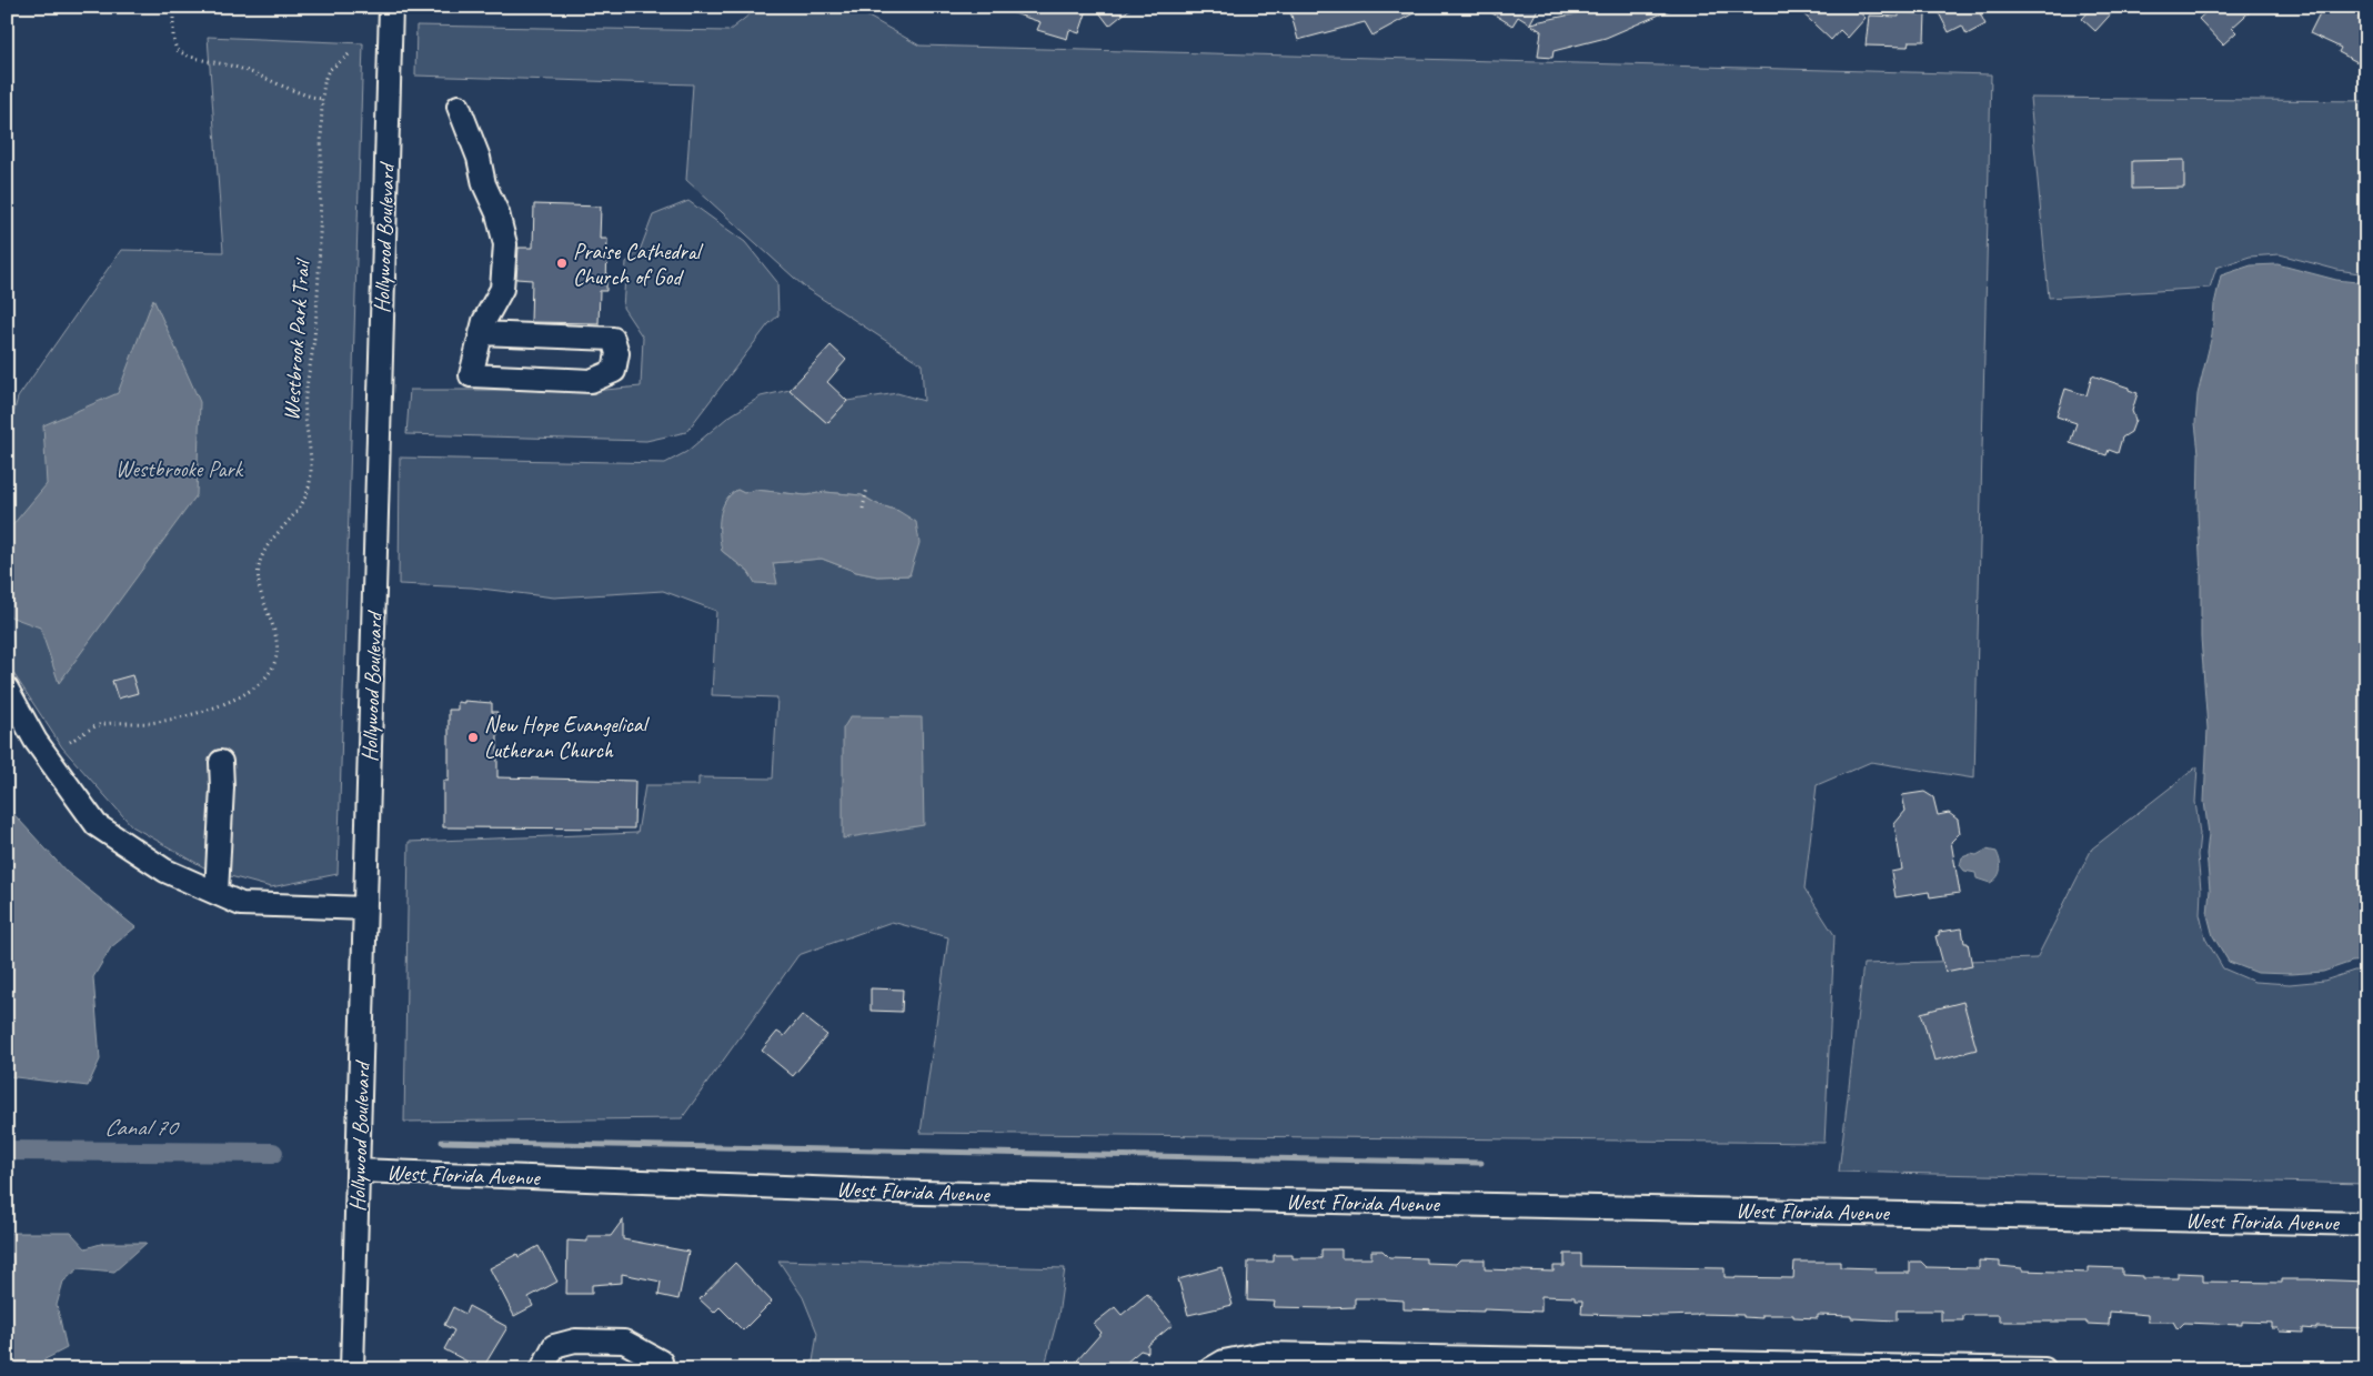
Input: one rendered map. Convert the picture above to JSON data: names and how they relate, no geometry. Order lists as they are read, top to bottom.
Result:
{
  "streets": {
    "street": ["Hollywood Boulevard", "West Florida Avenue"],
    "path": ["Westbrook Park Trail"]
  },
  "crossings": [
    ["Hollywood Boulevard", "West Florida Avenue"]
  ],
  "water": ["Canal 70"],
  "parks": ["Westbrooke Park"],
  "places": ["Praise Cathedral Church of God", "New Hope Evangelical Lutheran Church"]
}
